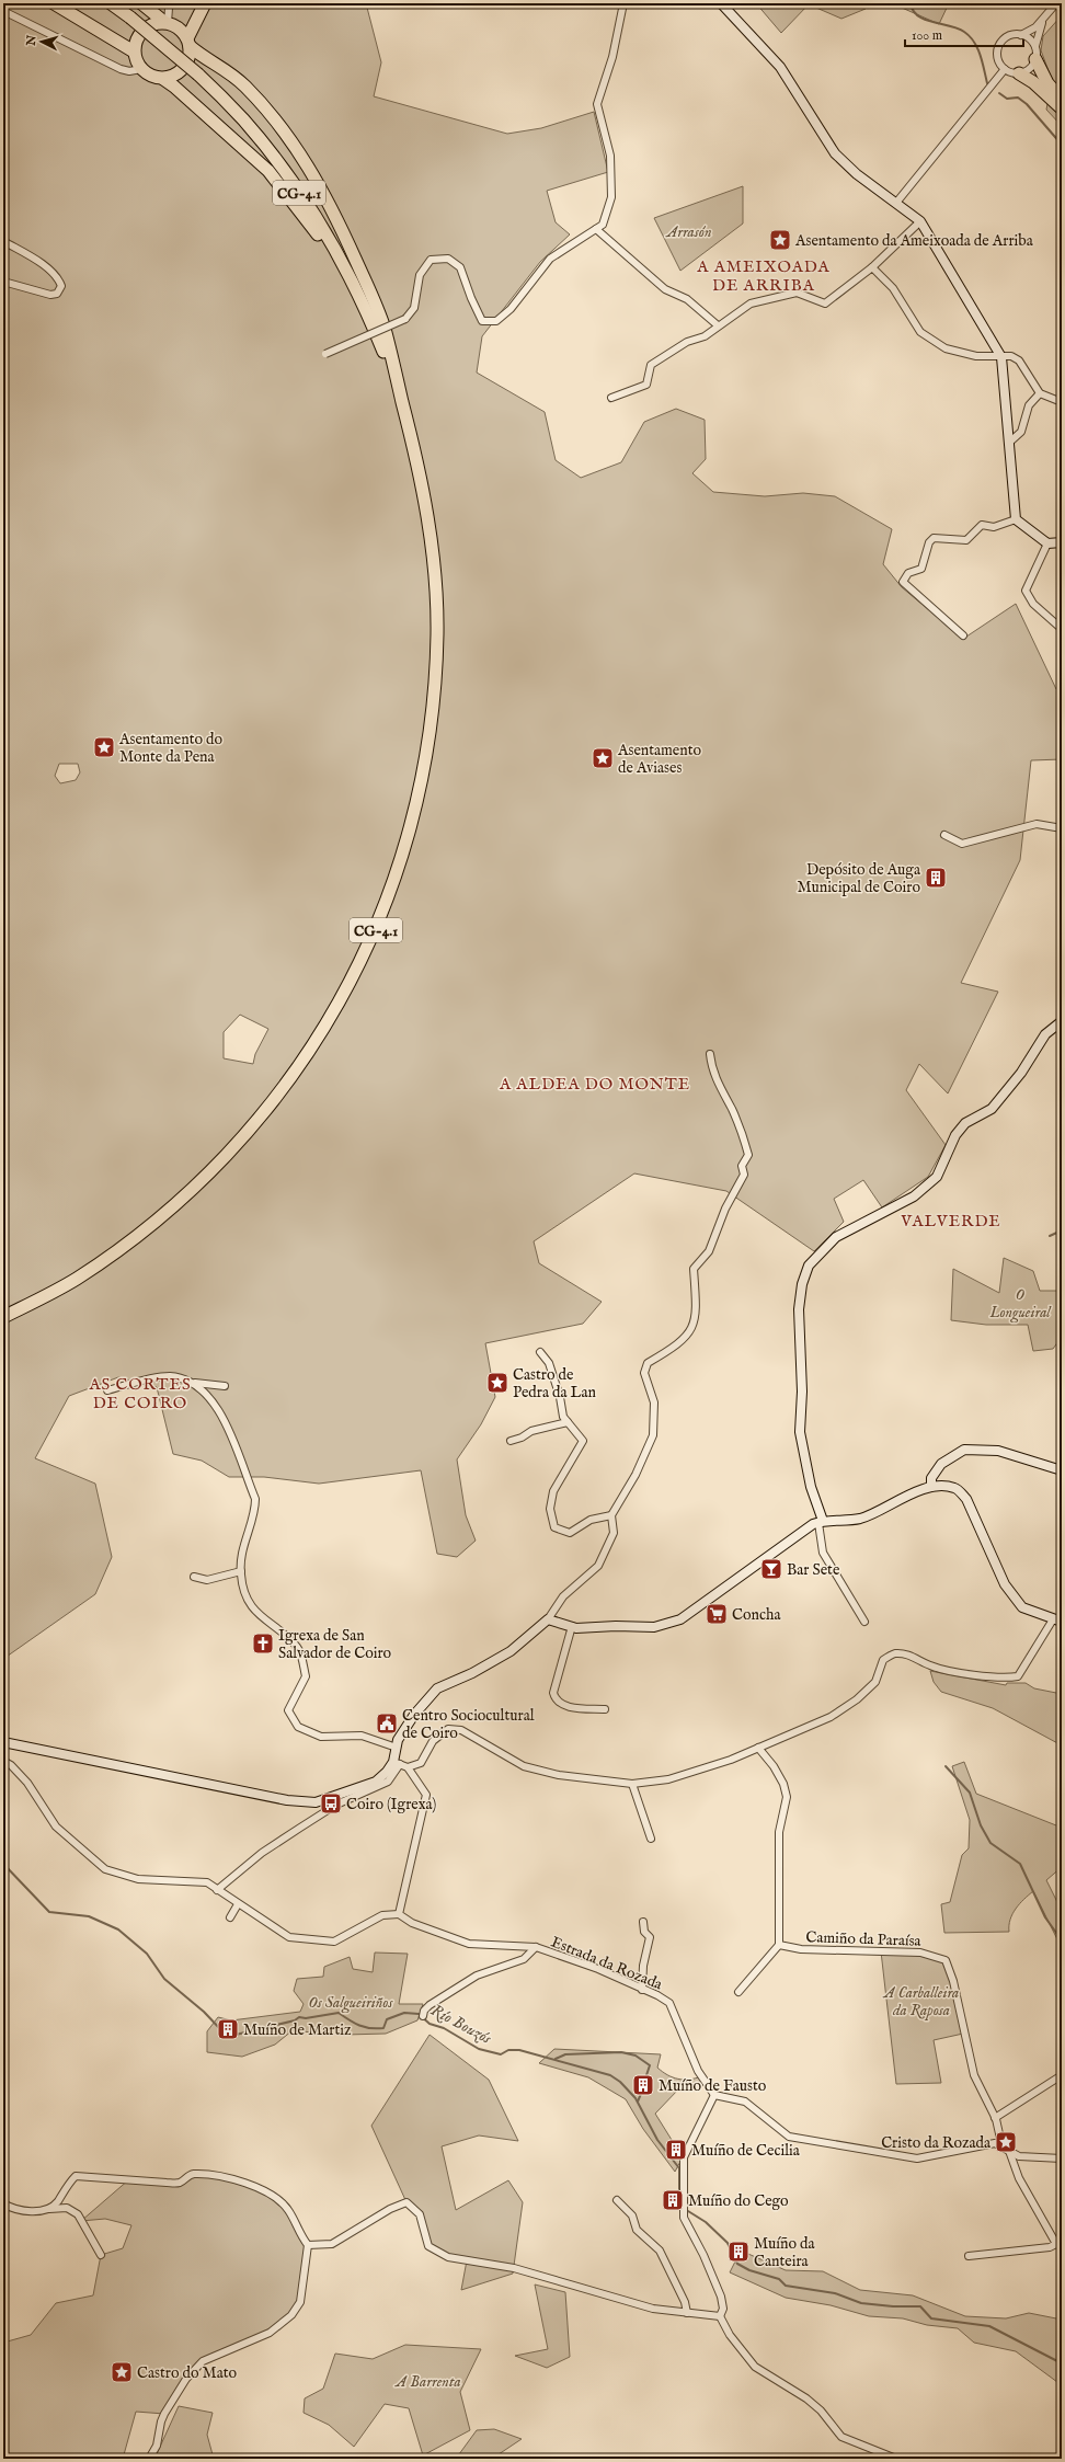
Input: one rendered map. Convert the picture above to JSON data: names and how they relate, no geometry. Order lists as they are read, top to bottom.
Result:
{
  "streets": {
    "highway": ["CG-4.1"],
    "street": ["Camiño da Paraísa", "Estrada da Rozada"]
  },
  "districts": [
    "A AMEIXOADA DE ARRIBA",
    "A ALDEA DO MONTE",
    "VALVERDE",
    "AS CORTES DE COIRO"
  ],
  "water": ["Río Bouzós"],
  "parks": [
    "Arrasón",
    "O Longueiral",
    "A Carballeira da Raposa",
    "Os Salgueiriños",
    "A Barrenta"
  ],
  "places": {
    "place": [
      "Asentamento da Ameixoada de Arriba",
      "Asentamento do Monte da Pena",
      "Asentamento de Aviases",
      "Castro de Pedra da Lan",
      "Cristo da Rozada",
      "Castro do Mato"
    ],
    "building": [
      "Depósito de Auga Municipal de Coiro",
      "Muíño de Martiz",
      "Muíño de Fausto",
      "Muíño de Cecilia",
      "Muíño do Cego",
      "Muíño da Canteira"
    ],
    "bar": ["Bar Sete"],
    "supermarket": ["Concha"],
    "church": ["Igrexa de San Salvador de Coiro"],
    "public building": ["Centro Sociocultural de Coiro"],
    "bus stop": ["Coiro (Igrexa)"]
  },
  "scale_bar": "100 m",
  "north": "left"
}
